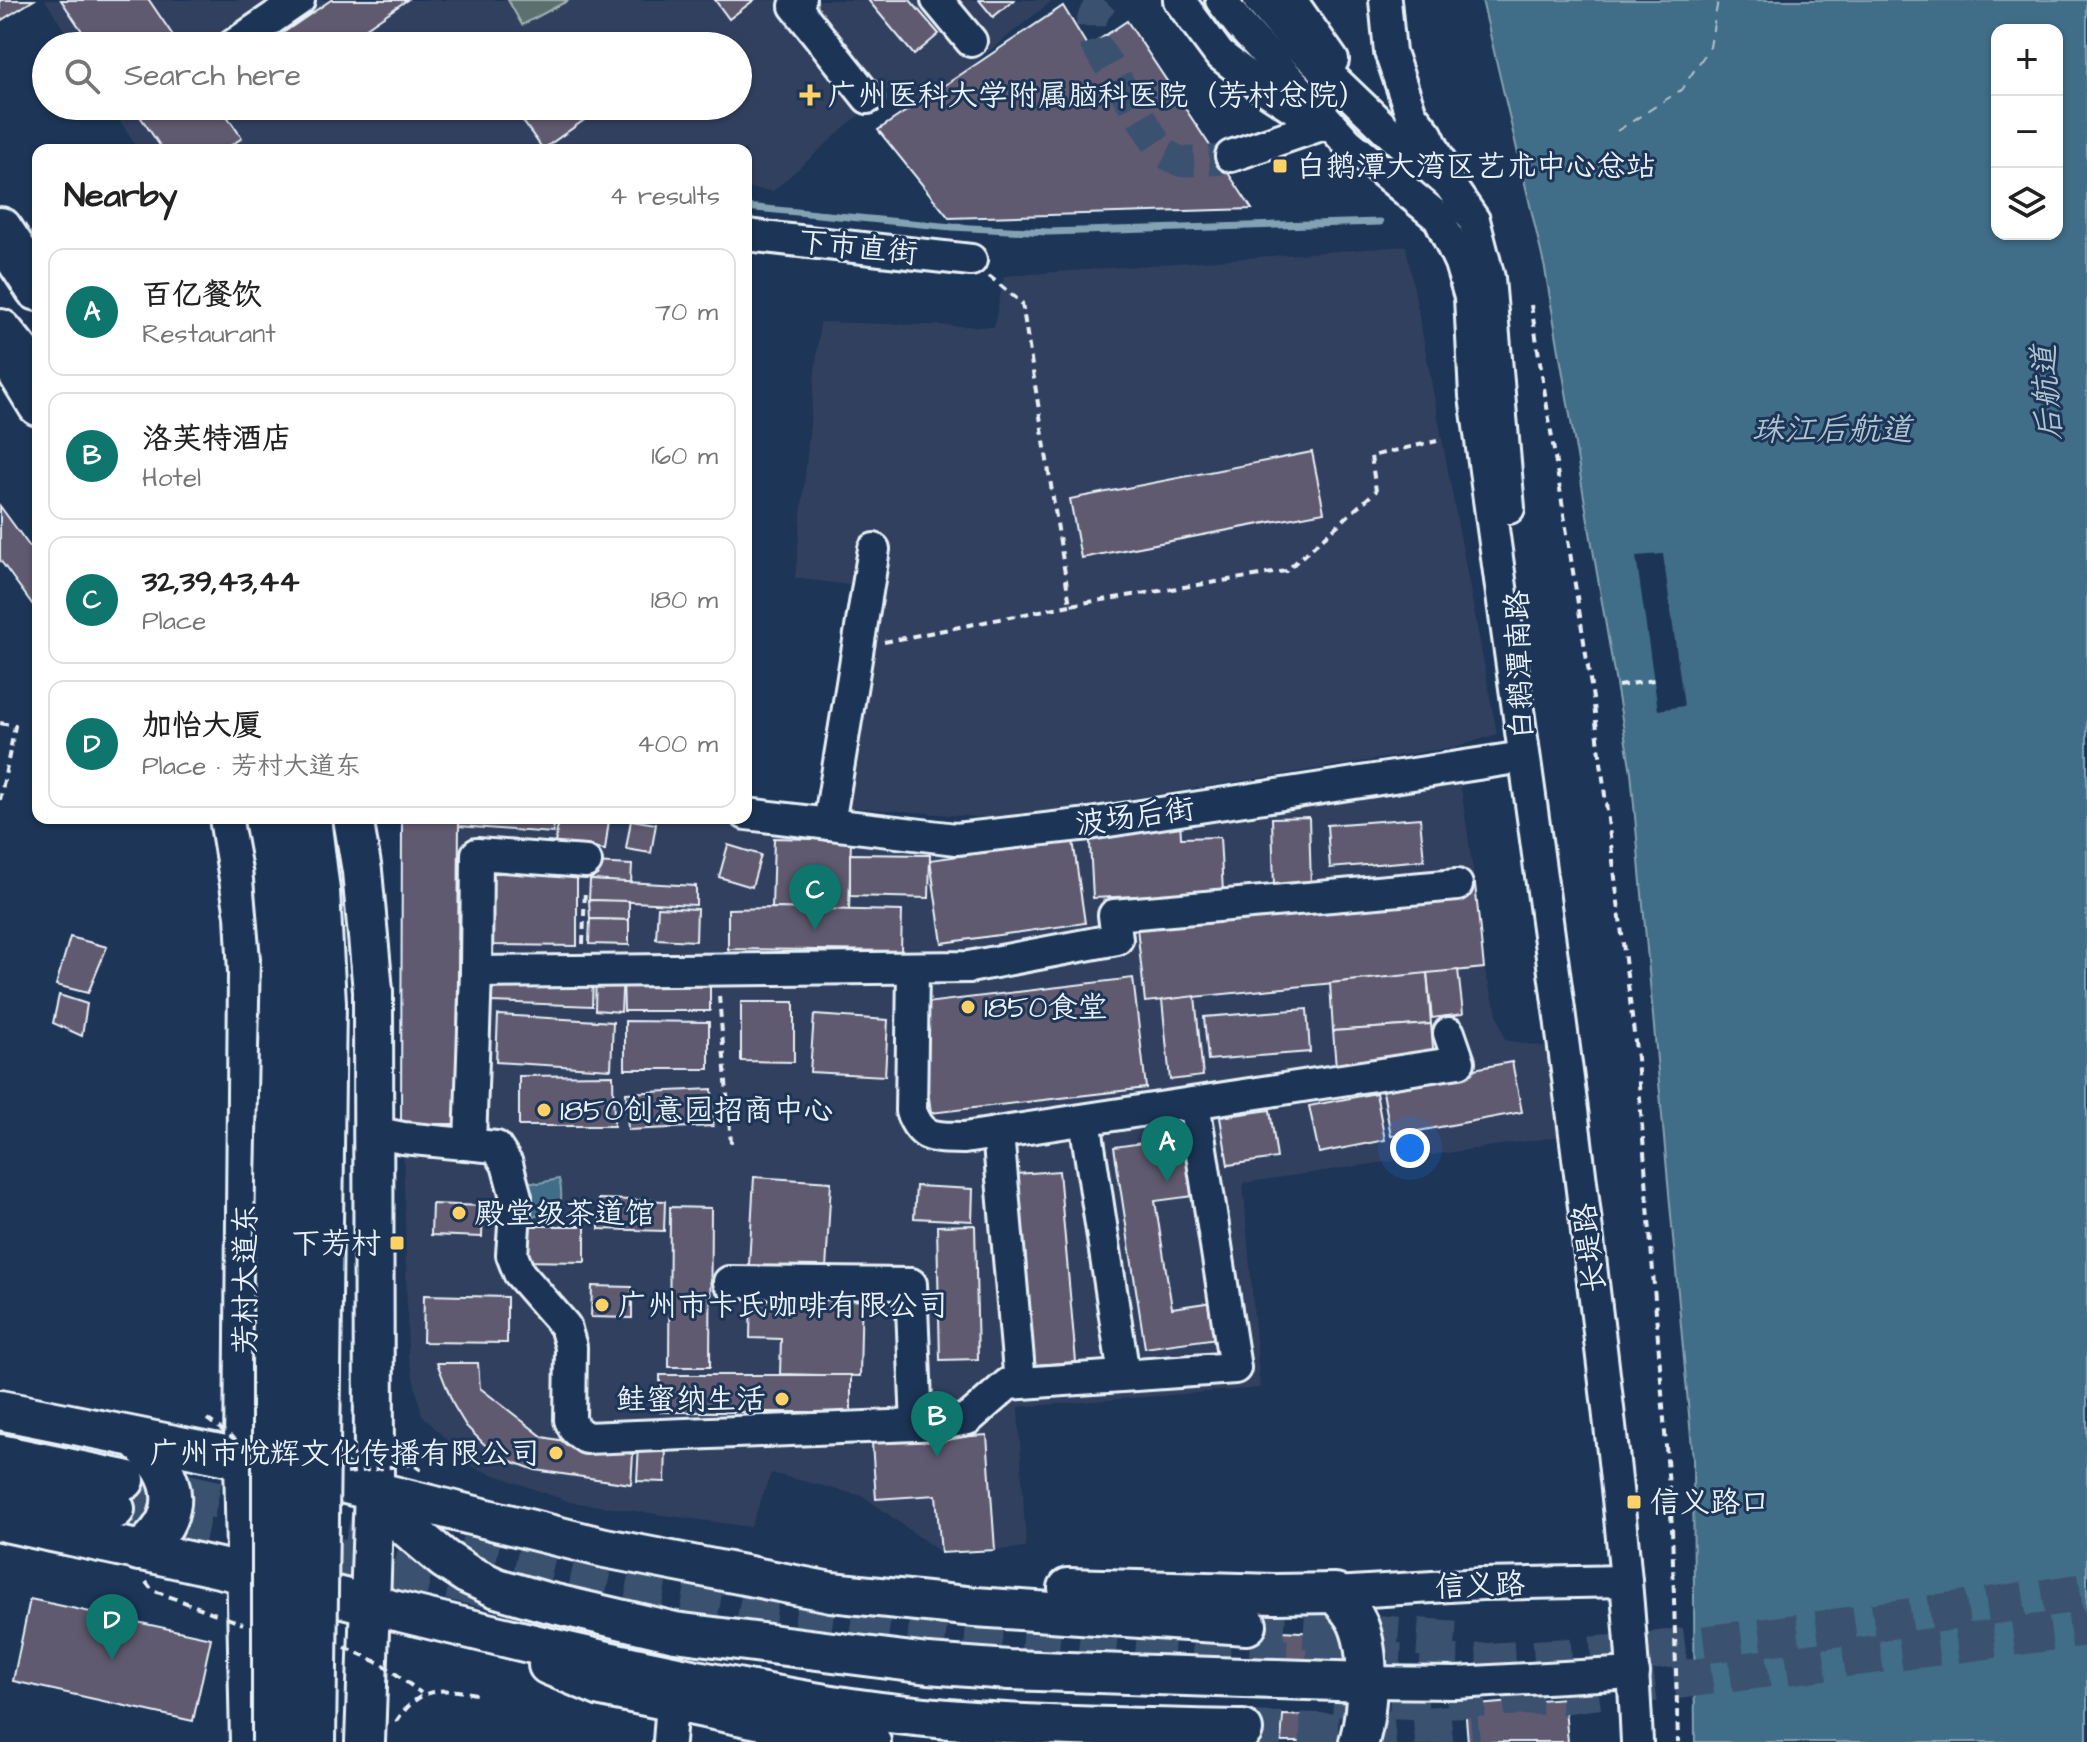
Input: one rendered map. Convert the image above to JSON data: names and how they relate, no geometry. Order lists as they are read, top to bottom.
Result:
{
  "streets": {
    "highway": ["芳村大道东"],
    "street": [
      "下市直街",
      "白鹅潭南路",
      "波场后街",
      "长堤路",
      "信义路"
    ]
  },
  "crossings": [
    ["白鹅潭南路", "波场后街"],
    ["白鹅潭南路", "长堤路"],
    ["波场后街", "长堤路"],
    ["长堤路", "信义路"]
  ],
  "water": ["后航道", "珠江后航道"],
  "places": {
    "health": ["广州医科大学附属脑科医院（芳村总院）"],
    "transit": ["白鹅潭大湾区艺术中心总站", "下芳村", "信义路口"],
    "other": [
      "1850食堂",
      "1850创意园招商中心",
      "殿堂级茶道馆",
      "广州市卡氏咖啡有限公司",
      "鲑蜜纳生活",
      "广州市悦辉文化传播有限公司"
    ]
  },
  "page": {
    "map_buttons": ["+", "−"],
    "search": "Search here",
    "heading": ["Nearby", "4 results"],
    "list": [
      {
        "mark": "A",
        "name": "百亿餐饮",
        "note": "Restaurant",
        "value": "70 m"
      },
      {
        "mark": "B",
        "name": "洛芙特酒店",
        "note": "Hotel",
        "value": "160 m"
      },
      {
        "mark": "C",
        "name": "32,39,43,44",
        "note": "Place",
        "value": "180 m"
      },
      {
        "mark": "D",
        "name": "加怡大厦",
        "note": "Place · 芳村大道东",
        "value": "400 m"
      }
    ],
    "pins": [
      "C",
      "A",
      "B",
      "D"
    ]
  }
}
